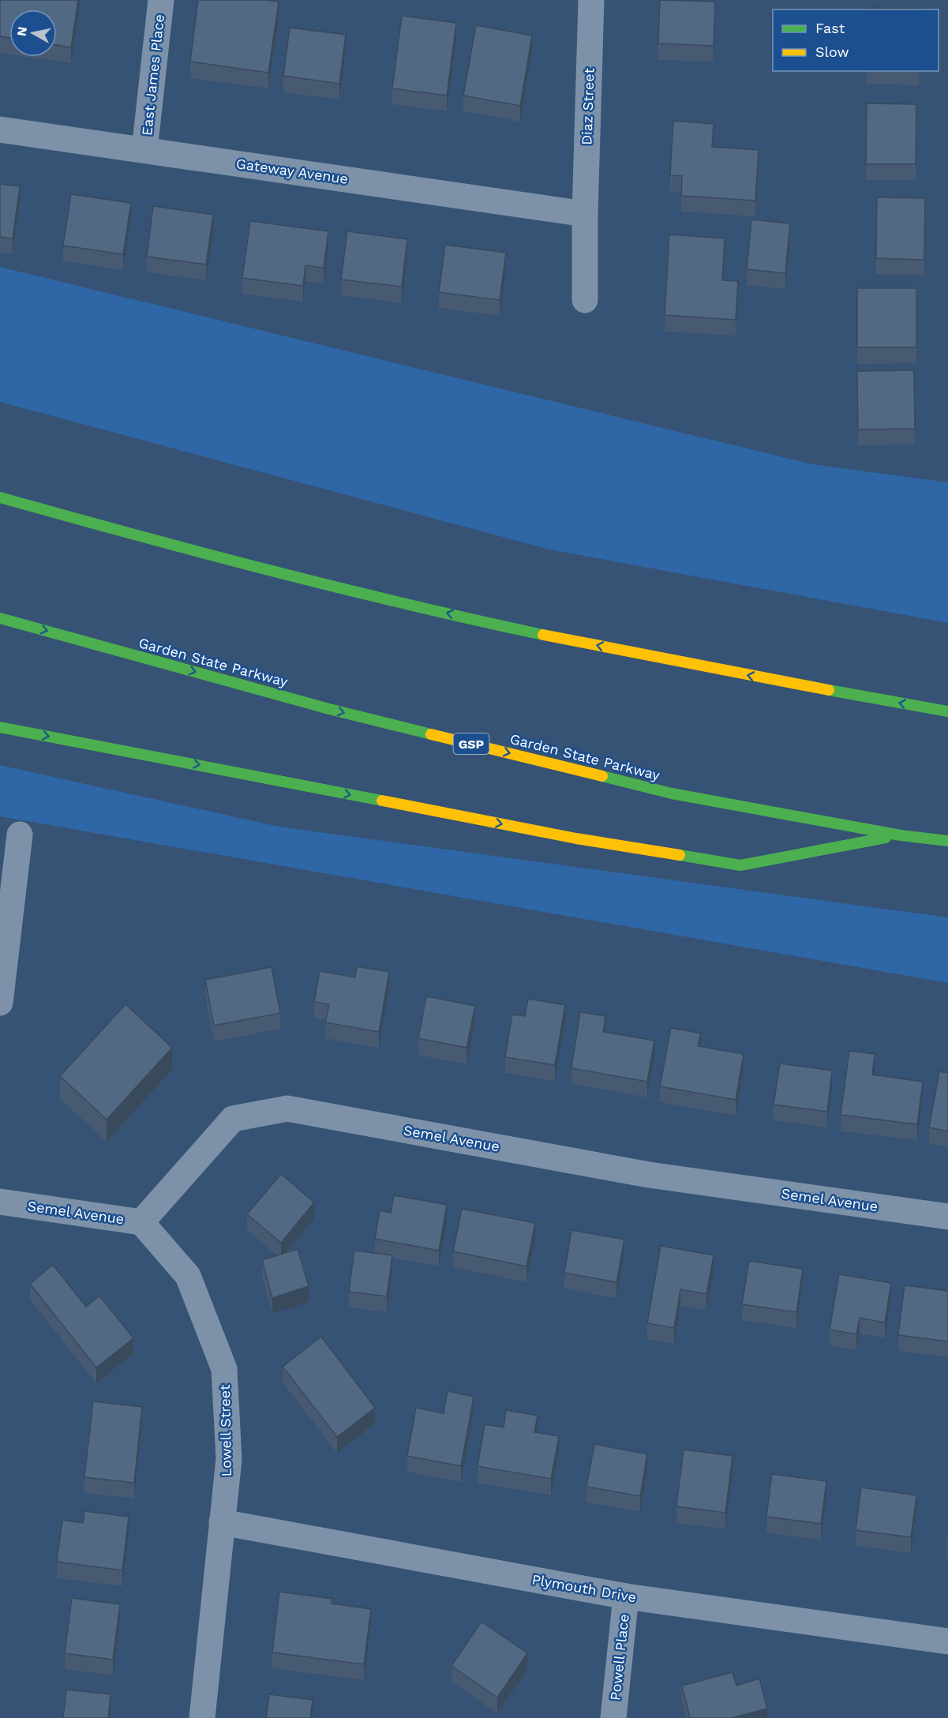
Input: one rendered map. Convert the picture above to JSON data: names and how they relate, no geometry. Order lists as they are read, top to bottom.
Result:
{
  "streets": {
    "highway": ["Garden State Parkway", "GSP"],
    "street": [
      "East James Place",
      "Diaz Street",
      "Gateway Avenue",
      "Semel Avenue",
      "Lowell Street",
      "Plymouth Drive",
      "Powell Place"
    ]
  },
  "crossings": [
    ["East James Place", "Gateway Avenue"],
    ["Diaz Street", "Gateway Avenue"],
    ["Semel Avenue", "Lowell Street"],
    ["Lowell Street", "Plymouth Drive"],
    ["Plymouth Drive", "Powell Place"]
  ],
  "legend": ["Fast", "Slow"],
  "north": "left"
}
